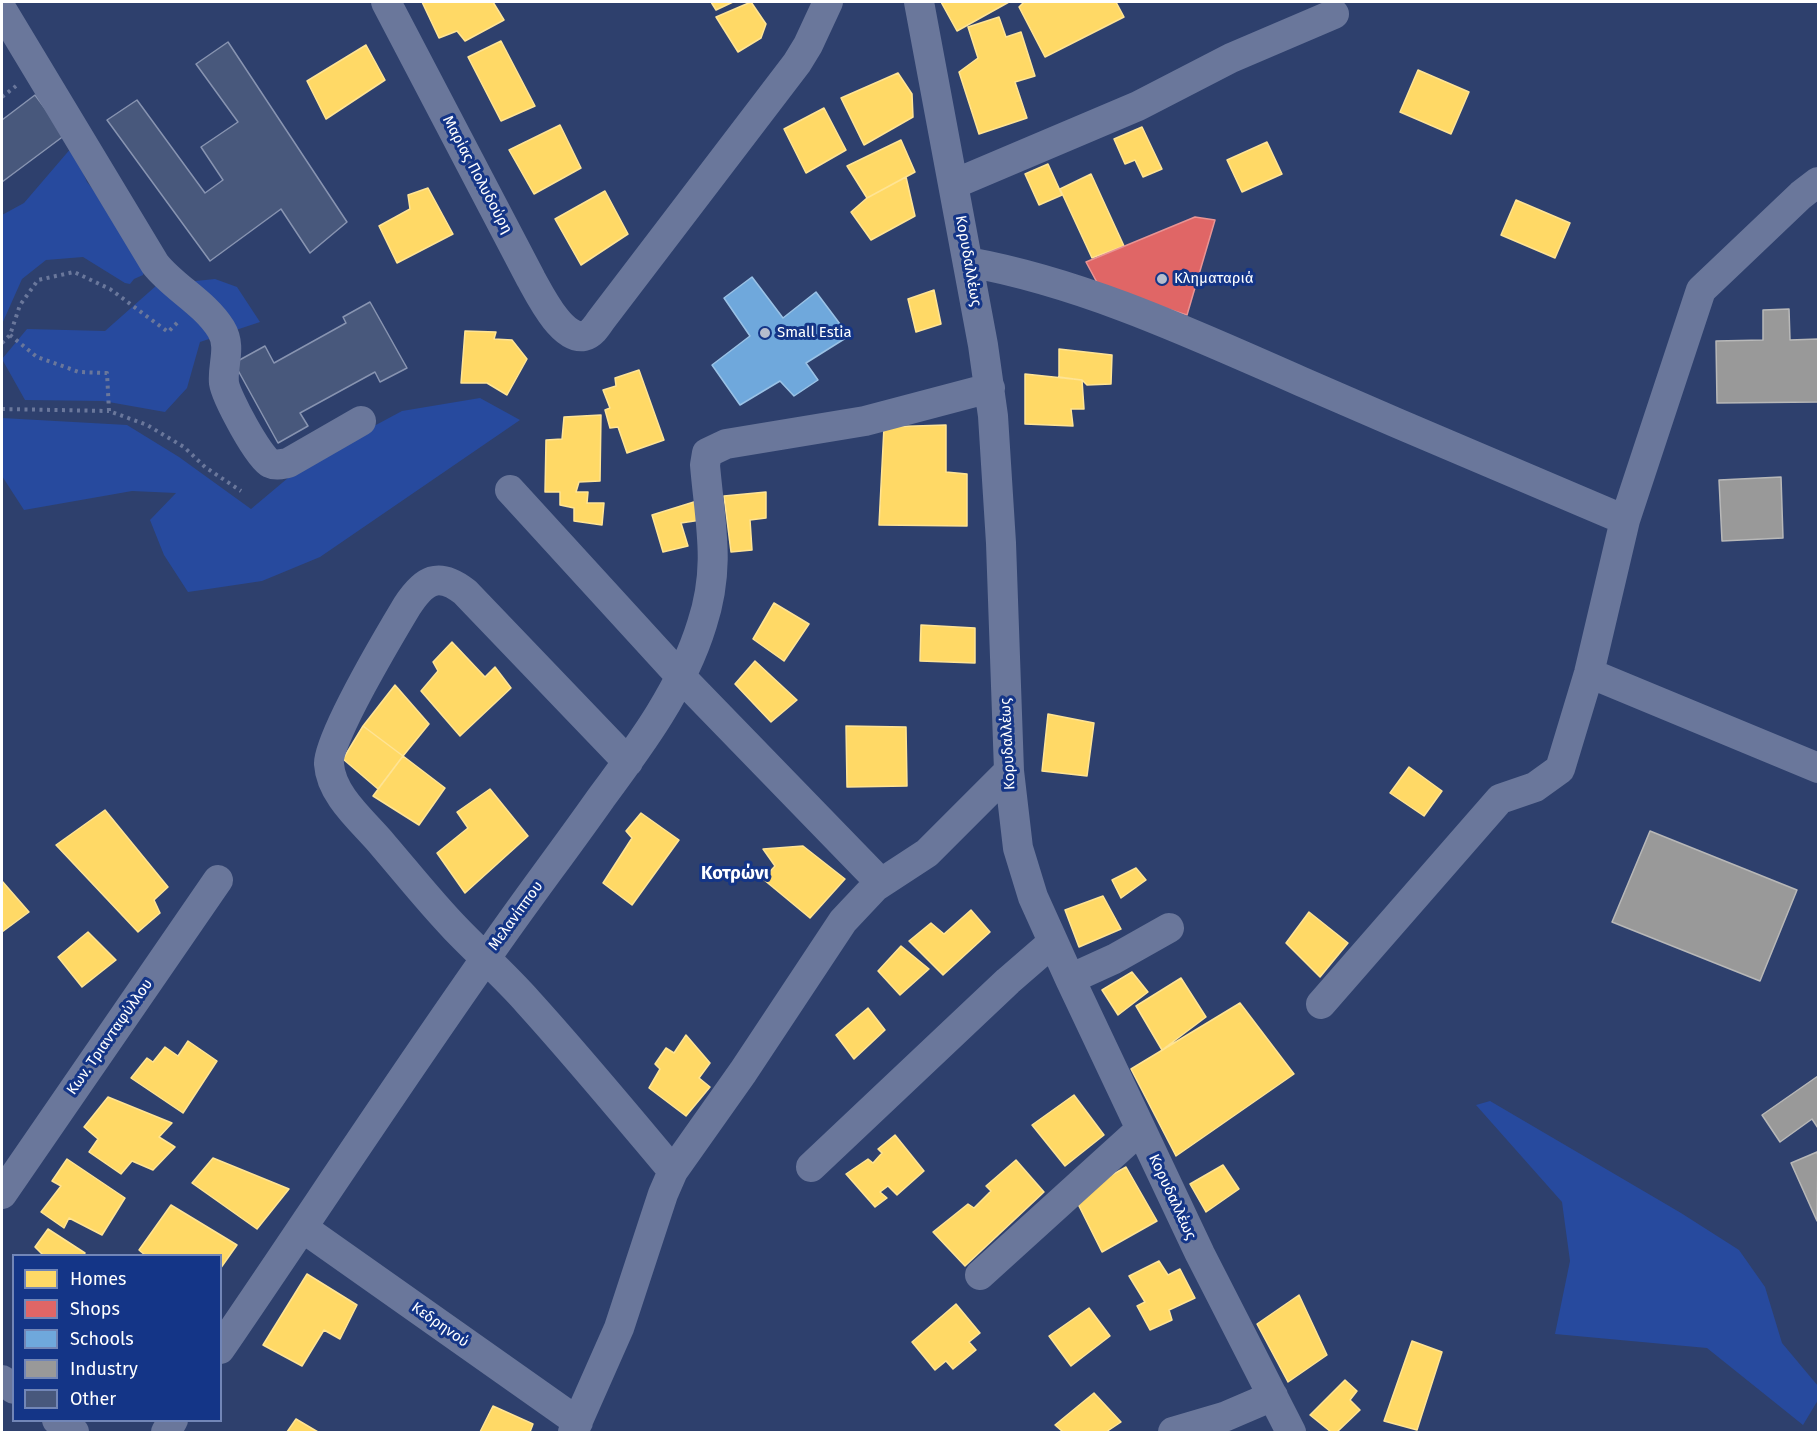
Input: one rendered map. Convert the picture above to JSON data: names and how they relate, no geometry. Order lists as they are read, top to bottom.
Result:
{
  "streets": {
    "street": [
      "Μαρίας Πολυδούρη",
      "Κορυδαλλέως",
      "Μελανίππου",
      "Κων. Τριανταφύλλου",
      "Κεδρηνού"
    ]
  },
  "crossings": [
    ["Κορυδαλλέως", "Μελανίππου"],
    ["Μελανίππου", "Κεδρηνού"]
  ],
  "districts": ["Κοτρώνι"],
  "places": ["Κληματαριά", "Small Estia"],
  "legend": [
    "Homes",
    "Shops",
    "Schools",
    "Industry",
    "Other"
  ]
}
